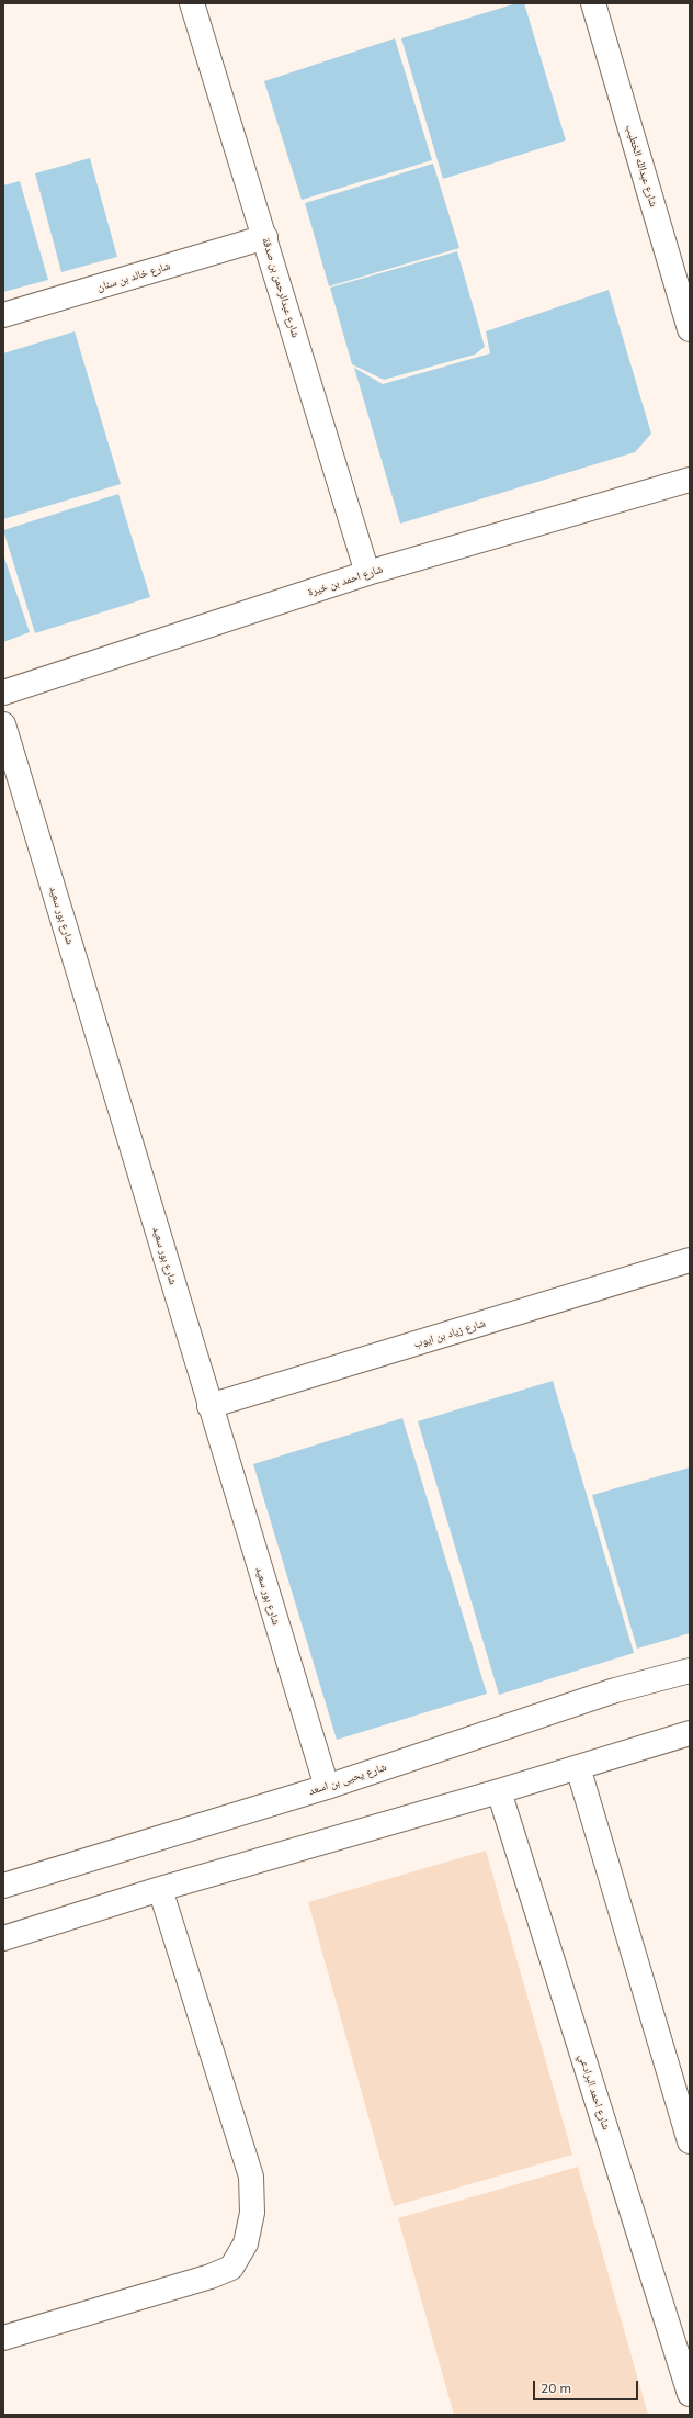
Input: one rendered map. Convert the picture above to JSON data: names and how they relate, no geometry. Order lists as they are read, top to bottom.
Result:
{
  "streets": {
    "street": [
      "شارع عبدالله الخطيب",
      "شارع خالد بن سنان",
      "شارع عبدالرحمن بن صدقة",
      "شارع احمد بن خيرة",
      "شارع بور سعيد",
      "شارع زياد بن ايوب",
      "شارع يحيى بن اسعد",
      "شارع احمد البرادعي"
    ]
  },
  "crossings": [
    ["شارع خالد بن سنان", "شارع عبدالرحمن بن صدقة"],
    ["شارع عبدالرحمن بن صدقة", "شارع احمد بن خيرة"],
    ["شارع بور سعيد", "شارع زياد بن ايوب"],
    ["شارع بور سعيد", "شارع يحيى بن اسعد"]
  ],
  "scale_bar": "20 m"
}
